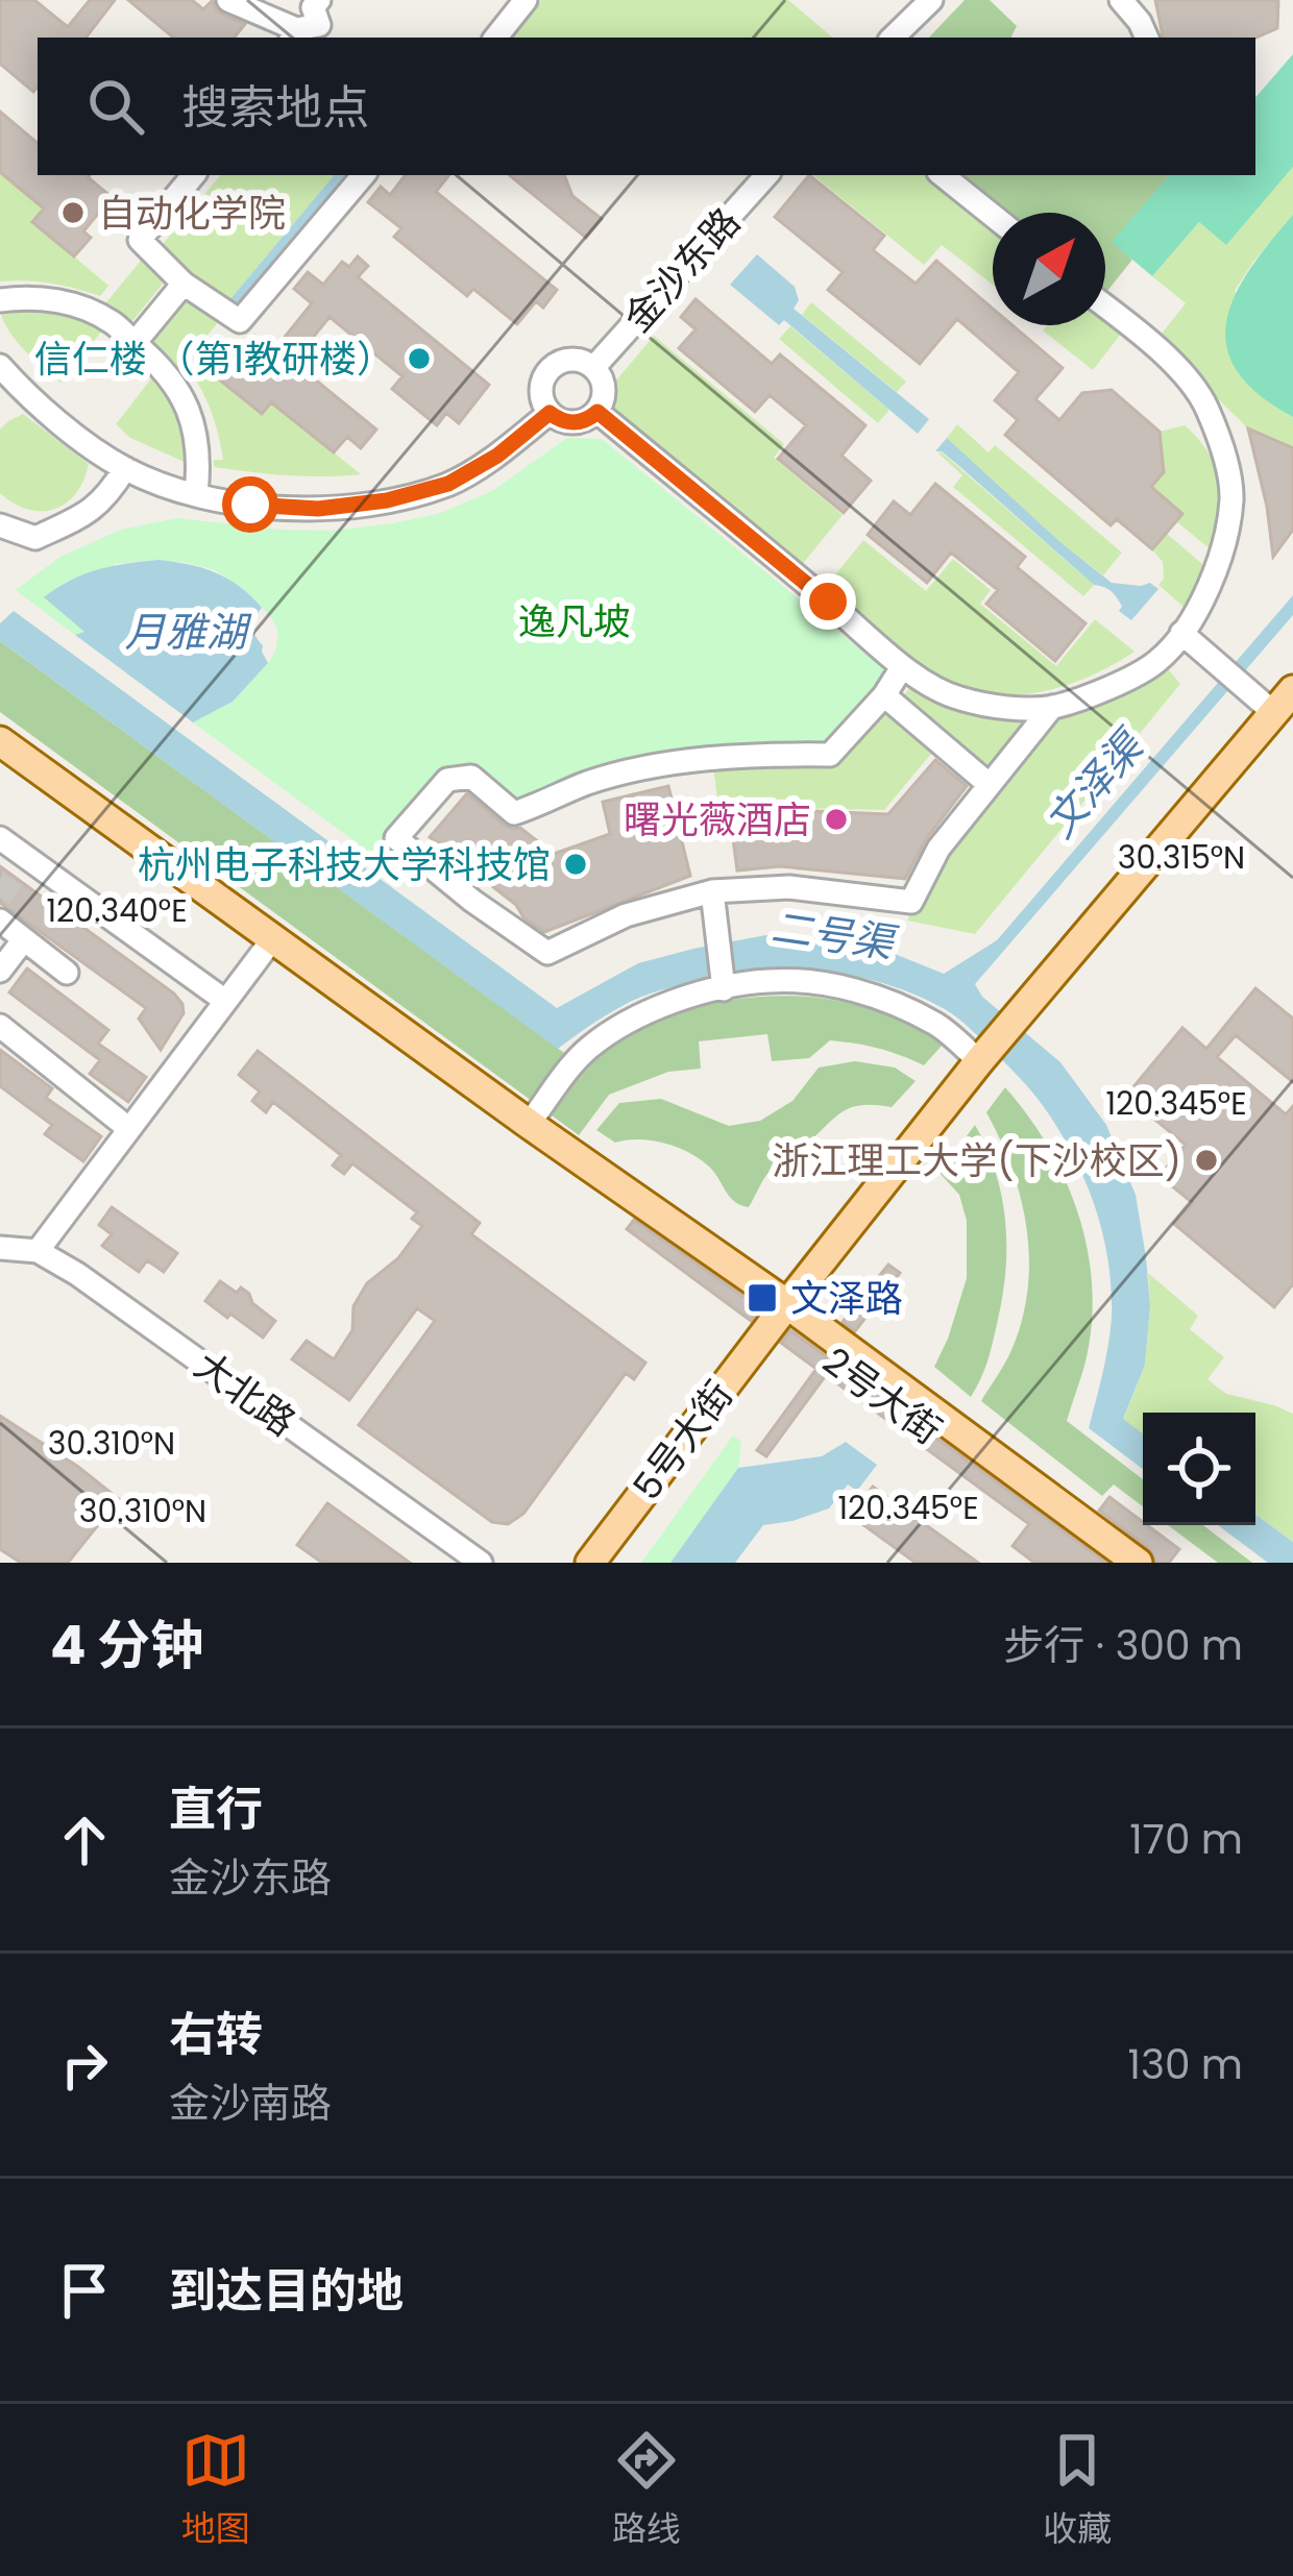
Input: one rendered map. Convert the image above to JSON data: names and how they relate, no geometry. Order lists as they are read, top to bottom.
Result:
{
  "streets": {
    "main road": ["2号大街", "5号大街"],
    "street": ["金沙东路", "大北路"]
  },
  "crossings": [
    ["2号大街", "5号大街"]
  ],
  "water": ["月雅湖", "文泽渠", "二号渠"],
  "parks": ["逸凡坡"],
  "places": {
    "other": [
      "自动化学院",
      "信仁楼 （第1教研楼）",
      "曙光薇酒店",
      "杭州电子科技大学科技馆",
      "浙江理工大学(下沙校区)"
    ],
    "transit": ["文泽路"]
  },
  "north": "top right",
  "page": {
    "search": "搜索地点",
    "heading": ["4 分钟", "步行 · 300 m"],
    "list": [
      ["直行", "金沙东路", "170 m"],
      ["右转", "金沙南路", "130 m"],
      "到达目的地"
    ],
    "nav": ["地图", "路线", "收藏"]
  },
  "coordinates": [
    "30.315°N",
    "120.340°E",
    "120.345°E",
    "30.310°N"
  ]
}
